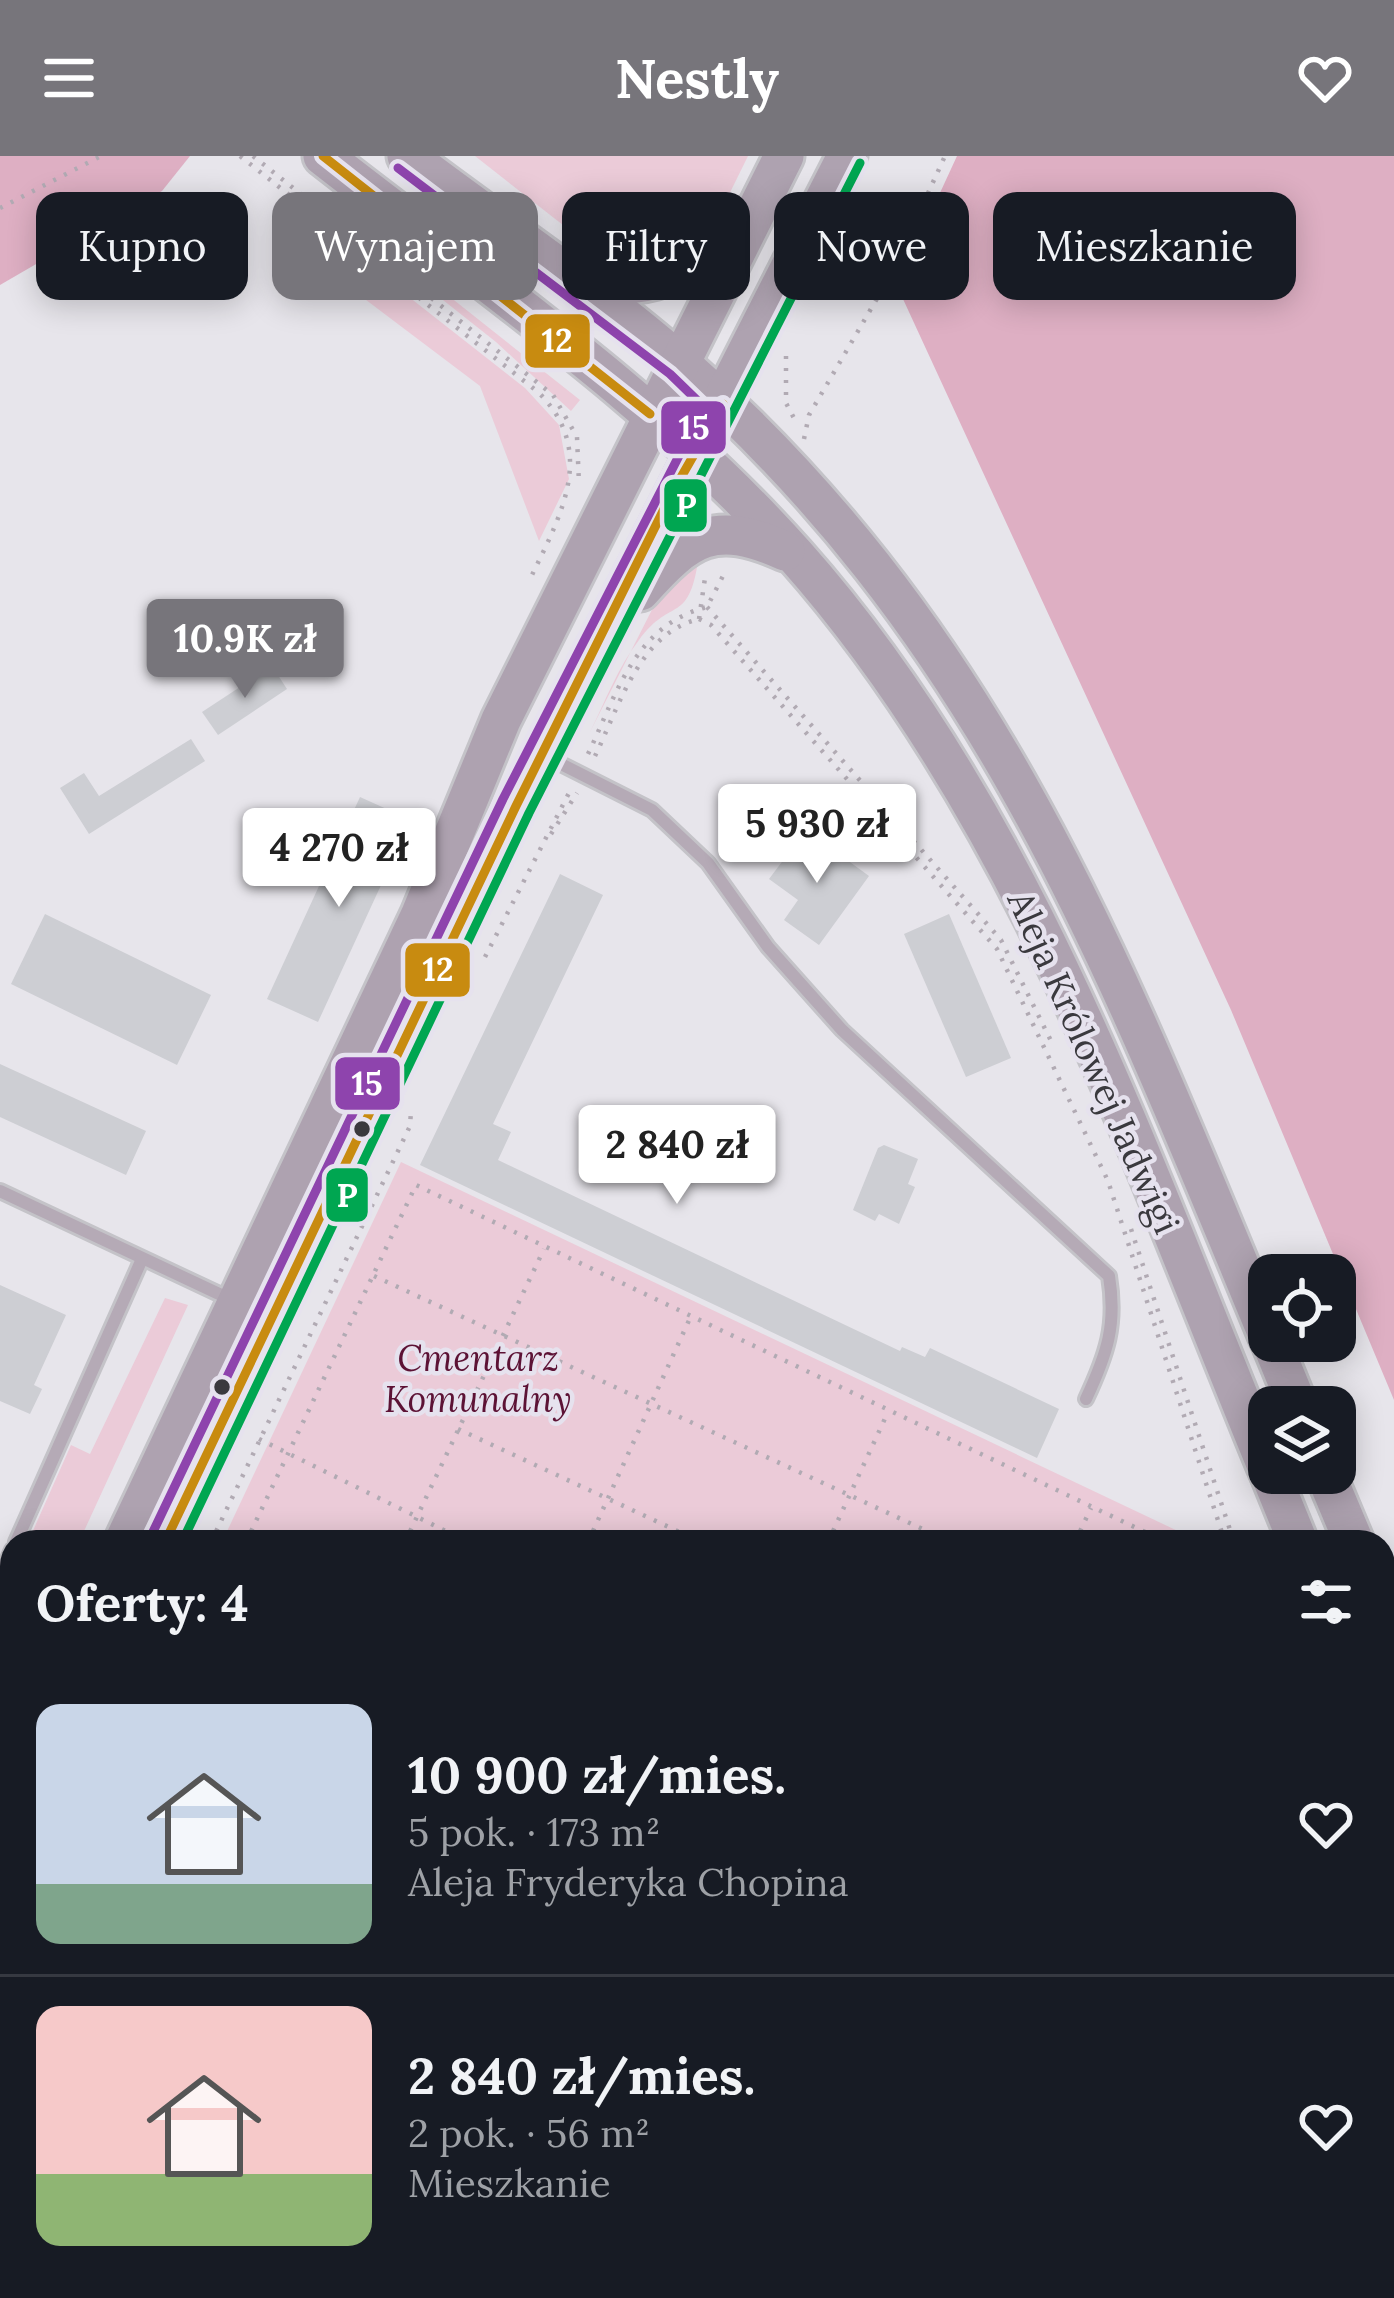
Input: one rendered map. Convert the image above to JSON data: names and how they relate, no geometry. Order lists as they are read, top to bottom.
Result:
{
  "streets": {
    "main road": ["Aleja Królowej Jadwigi"]
  },
  "parks": ["Cmentarz Komunalny"],
  "lines": ["transit line 12", "transit line P", "transit line 15"],
  "page": {
    "header": "Nestly",
    "chip": [
      "Kupno",
      "Wynajem",
      "Filtry",
      "Nowe",
      "Mieszkanie"
    ],
    "price": [
      "10.9K zł",
      "5 930 zł",
      "4 270 zł",
      "2 840 zł"
    ],
    "heading": "Oferty: 4",
    "list": [
      {
        "name": "10 900 zł/mies.",
        "note": "5 pok. · 173 m² · Aleja Fryderyka Chopina"
      },
      {
        "name": "2 840 zł/mies.",
        "note": "2 pok. · 56 m² · Mieszkanie"
      }
    ]
  }
}
